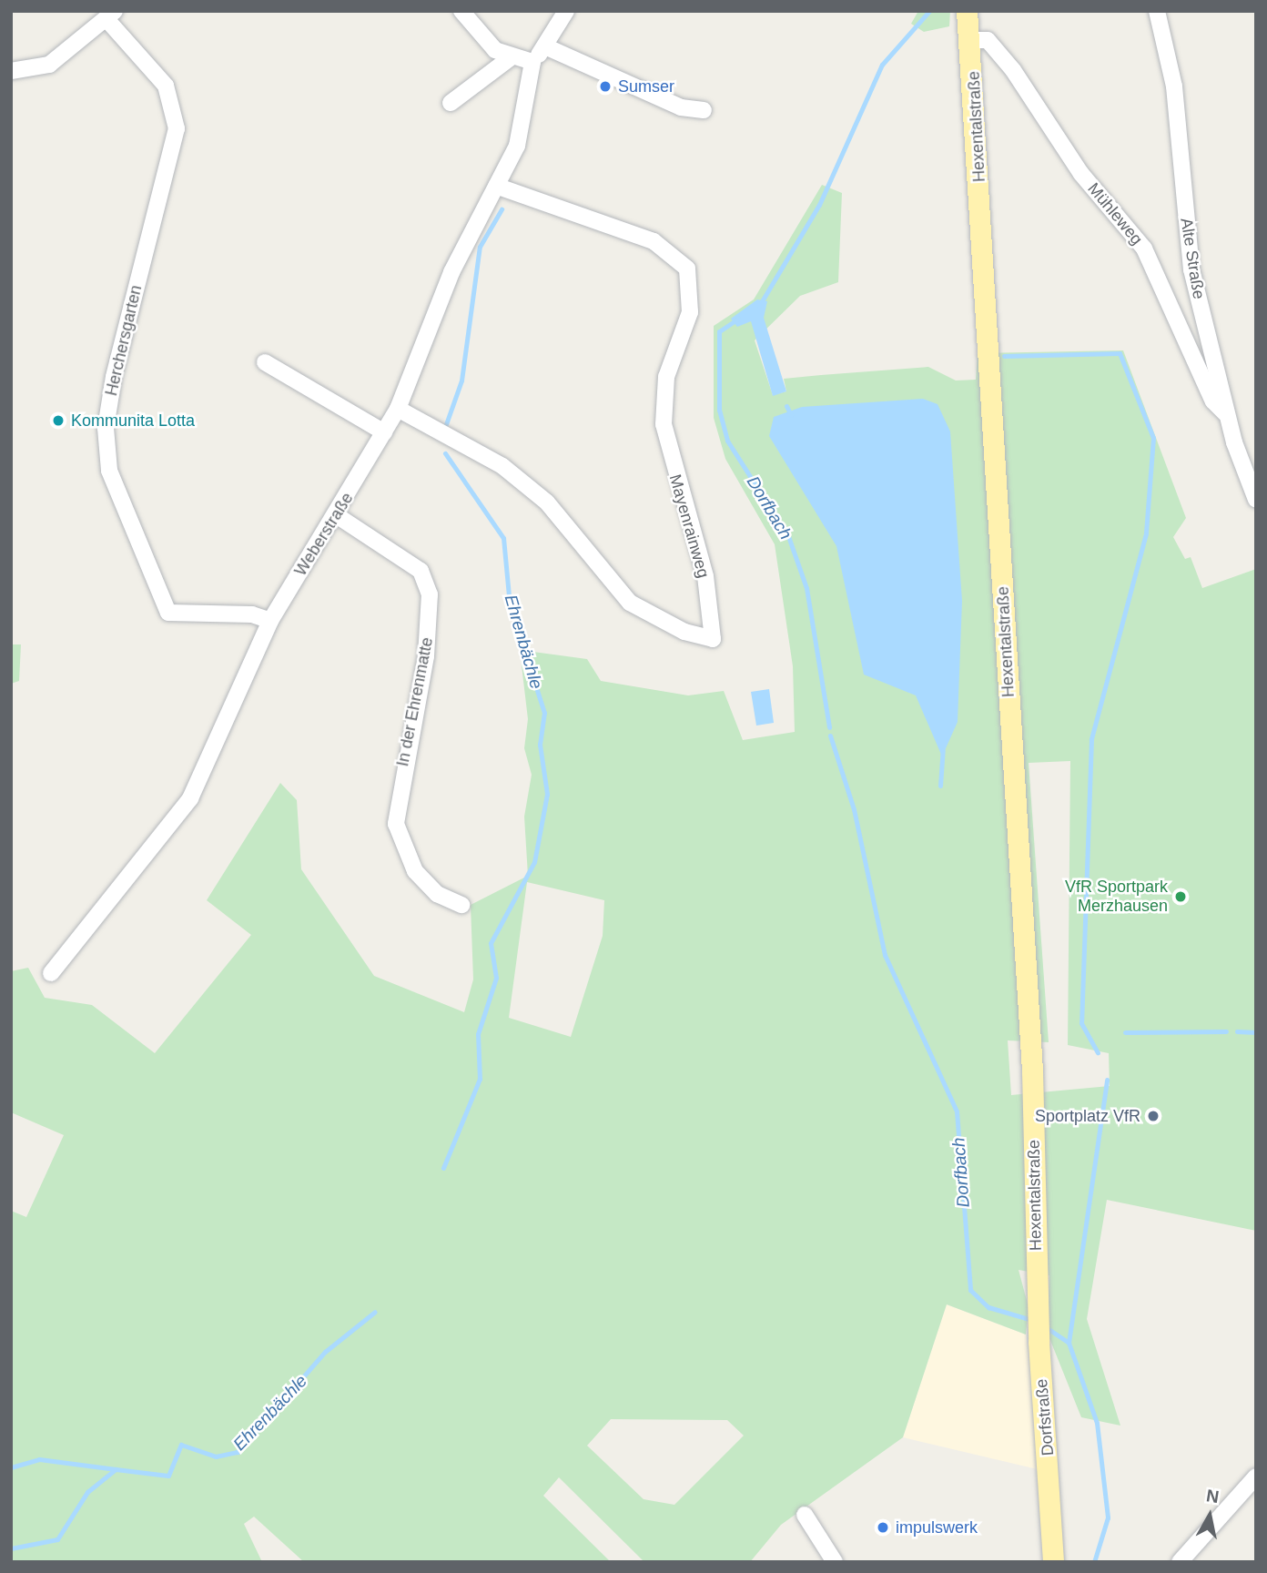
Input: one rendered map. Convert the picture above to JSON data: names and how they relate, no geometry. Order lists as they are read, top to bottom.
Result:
{
  "streets": {
    "main road": ["Hexentalstraße", "Dorfstraße"],
    "street": [
      "Mühleweg",
      "Alte Straße",
      "Herchersgarten",
      "Mayenrainweg",
      "Weberstraße",
      "In der Ehrenmatte"
    ]
  },
  "crossings": [
    ["Hexentalstraße", "Mühleweg"],
    ["Hexentalstraße", "Dorfstraße"],
    ["Mühleweg", "Alte Straße"],
    ["Herchersgarten", "Weberstraße"],
    ["Mayenrainweg", "Weberstraße"],
    ["Weberstraße", "In der Ehrenmatte"]
  ],
  "water": ["Dorfbach", "Ehrenbächle"],
  "places": [
    "Sumser",
    "Kommunita Lotta",
    "VfR Sportpark Merzhausen",
    "Sportplatz VfR",
    "impulswerk"
  ],
  "north": "top"
}
